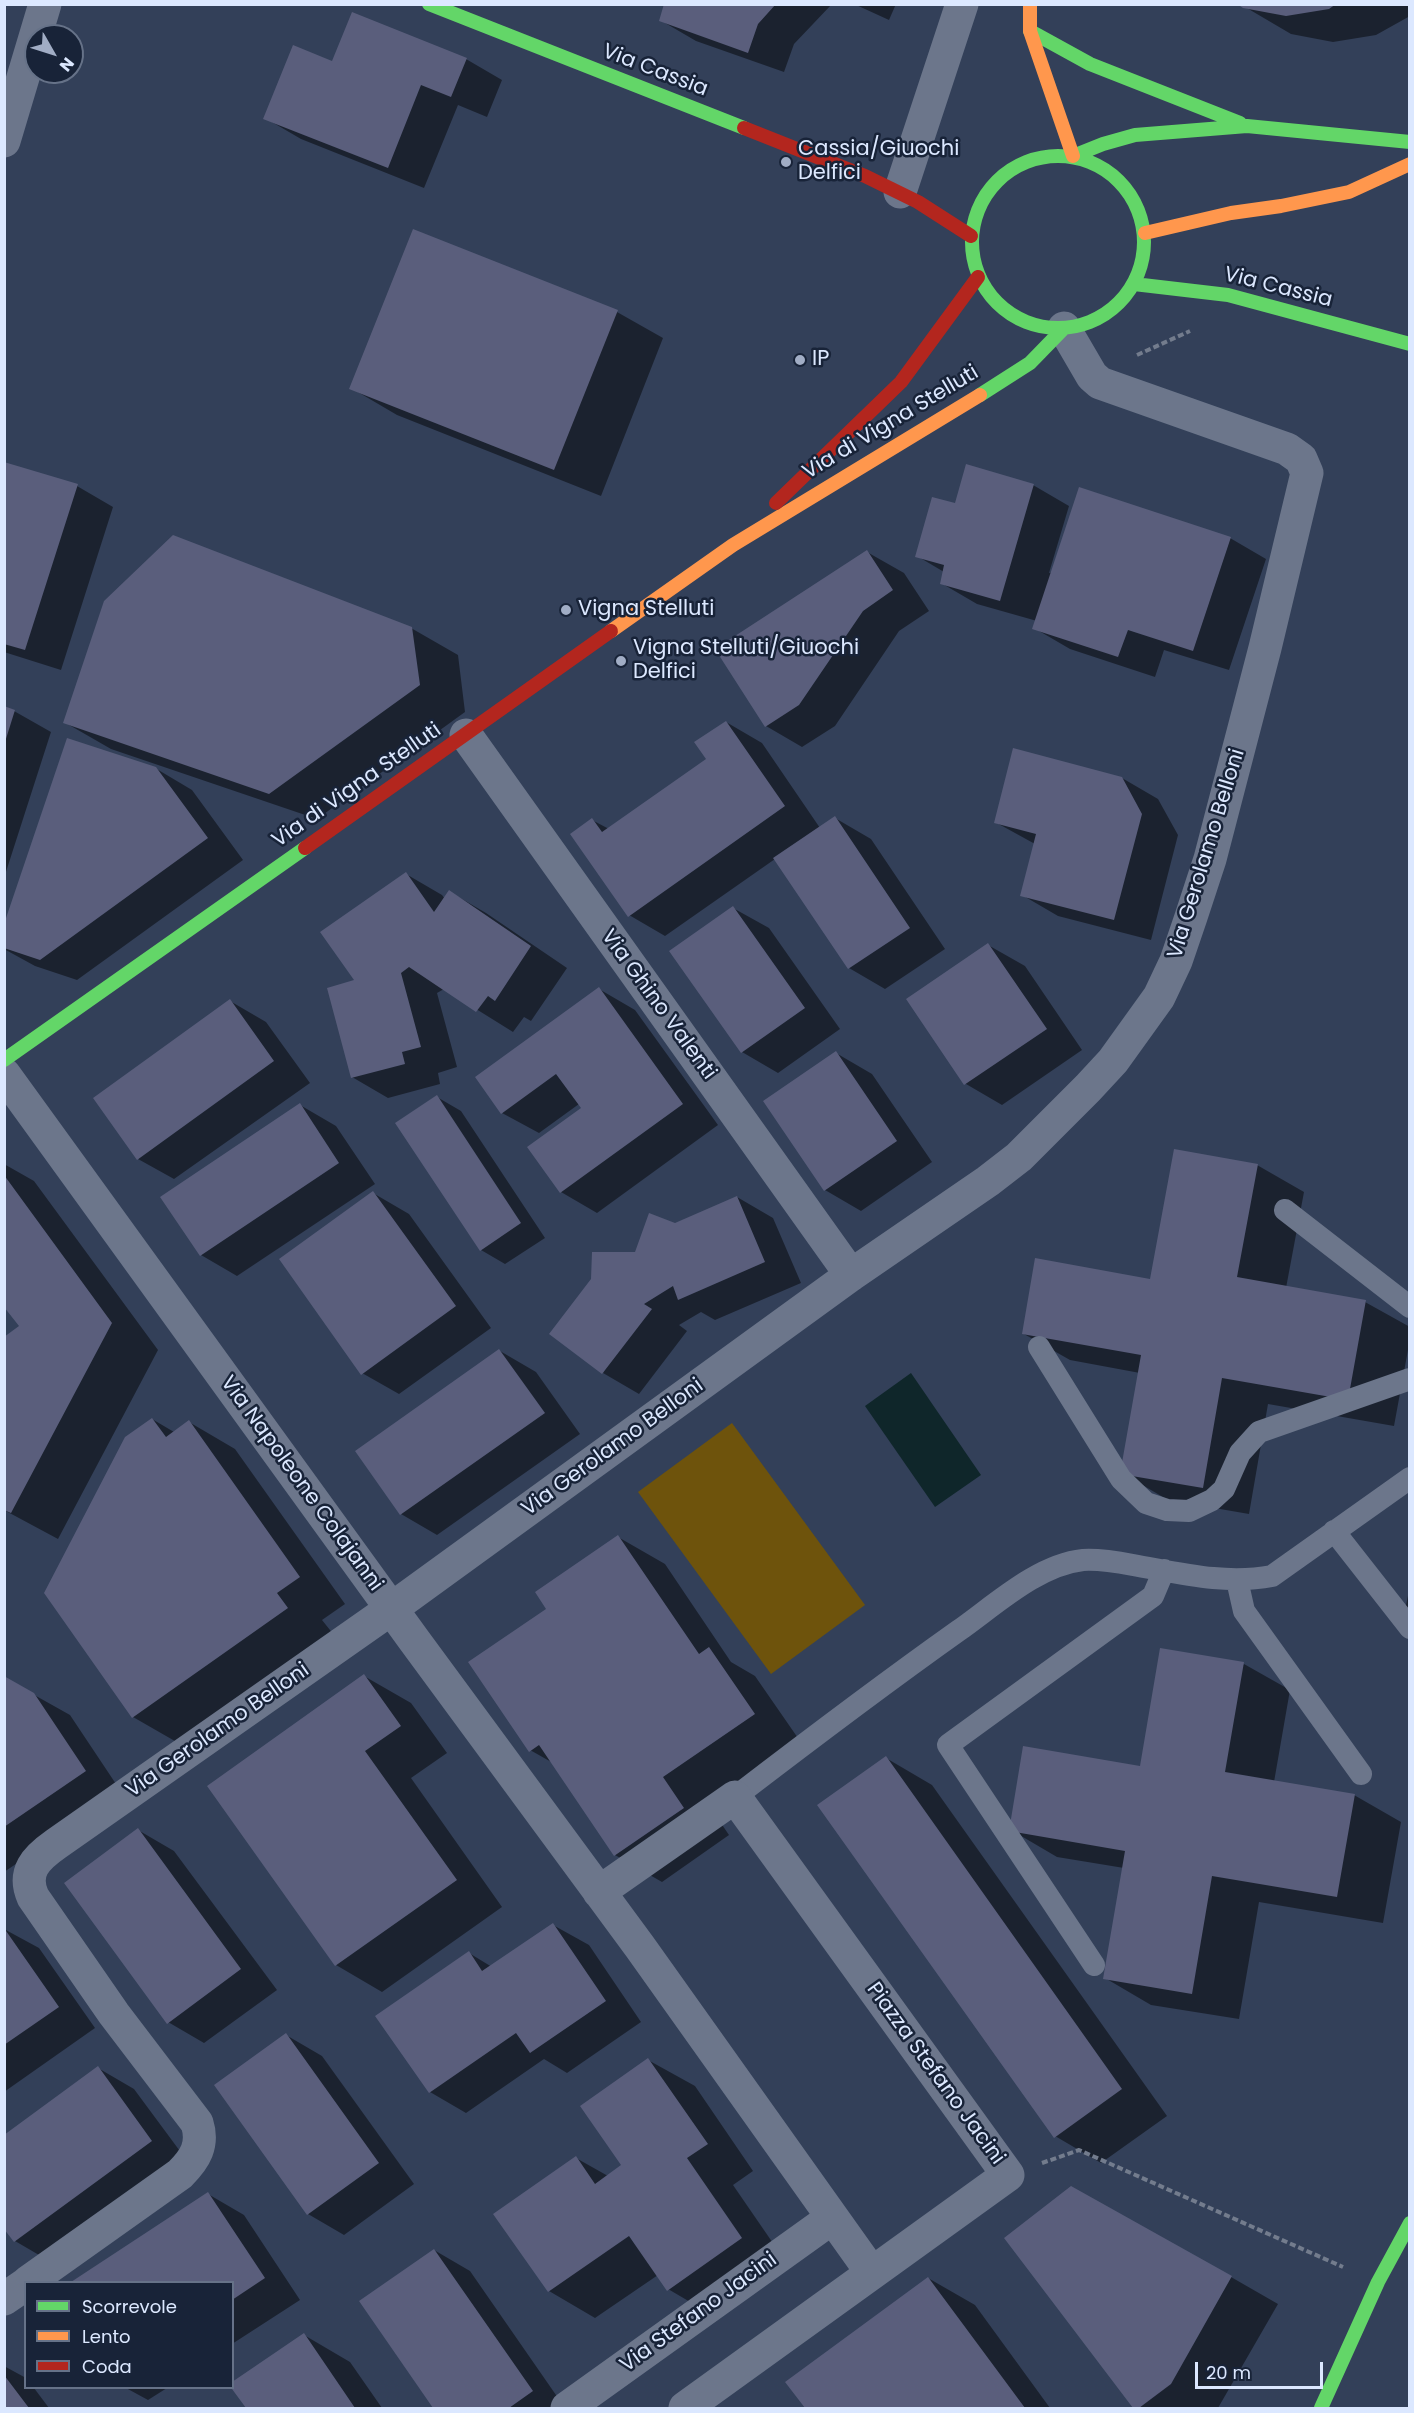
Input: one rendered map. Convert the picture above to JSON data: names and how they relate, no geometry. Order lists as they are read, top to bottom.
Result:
{
  "streets": {
    "main road": ["Via Cassia", "Via di Vigna Stelluti"],
    "street": [
      "Via Gerolamo Belloni",
      "Via Ghino Valenti",
      "Via Napoleone Colajanni",
      "Piazza Stefano Jacini",
      "Via Stefano Jacini"
    ]
  },
  "crossings": [
    ["Via Cassia", "Via di Vigna Stelluti"],
    ["Via Cassia", "Via Gerolamo Belloni"],
    ["Via di Vigna Stelluti", "Via Gerolamo Belloni"],
    ["Via di Vigna Stelluti", "Via Ghino Valenti"],
    ["Via Gerolamo Belloni", "Via Ghino Valenti"],
    ["Via Gerolamo Belloni", "Via Napoleone Colajanni"]
  ],
  "places": [
    "Cassia/Giuochi Delfici",
    "IP",
    "Vigna Stelluti",
    "Vigna Stelluti/Giuochi Delfici"
  ],
  "legend": ["Scorrevole", "Lento", "Coda"],
  "scale_bar": "20 m",
  "north": "bottom right"
}
